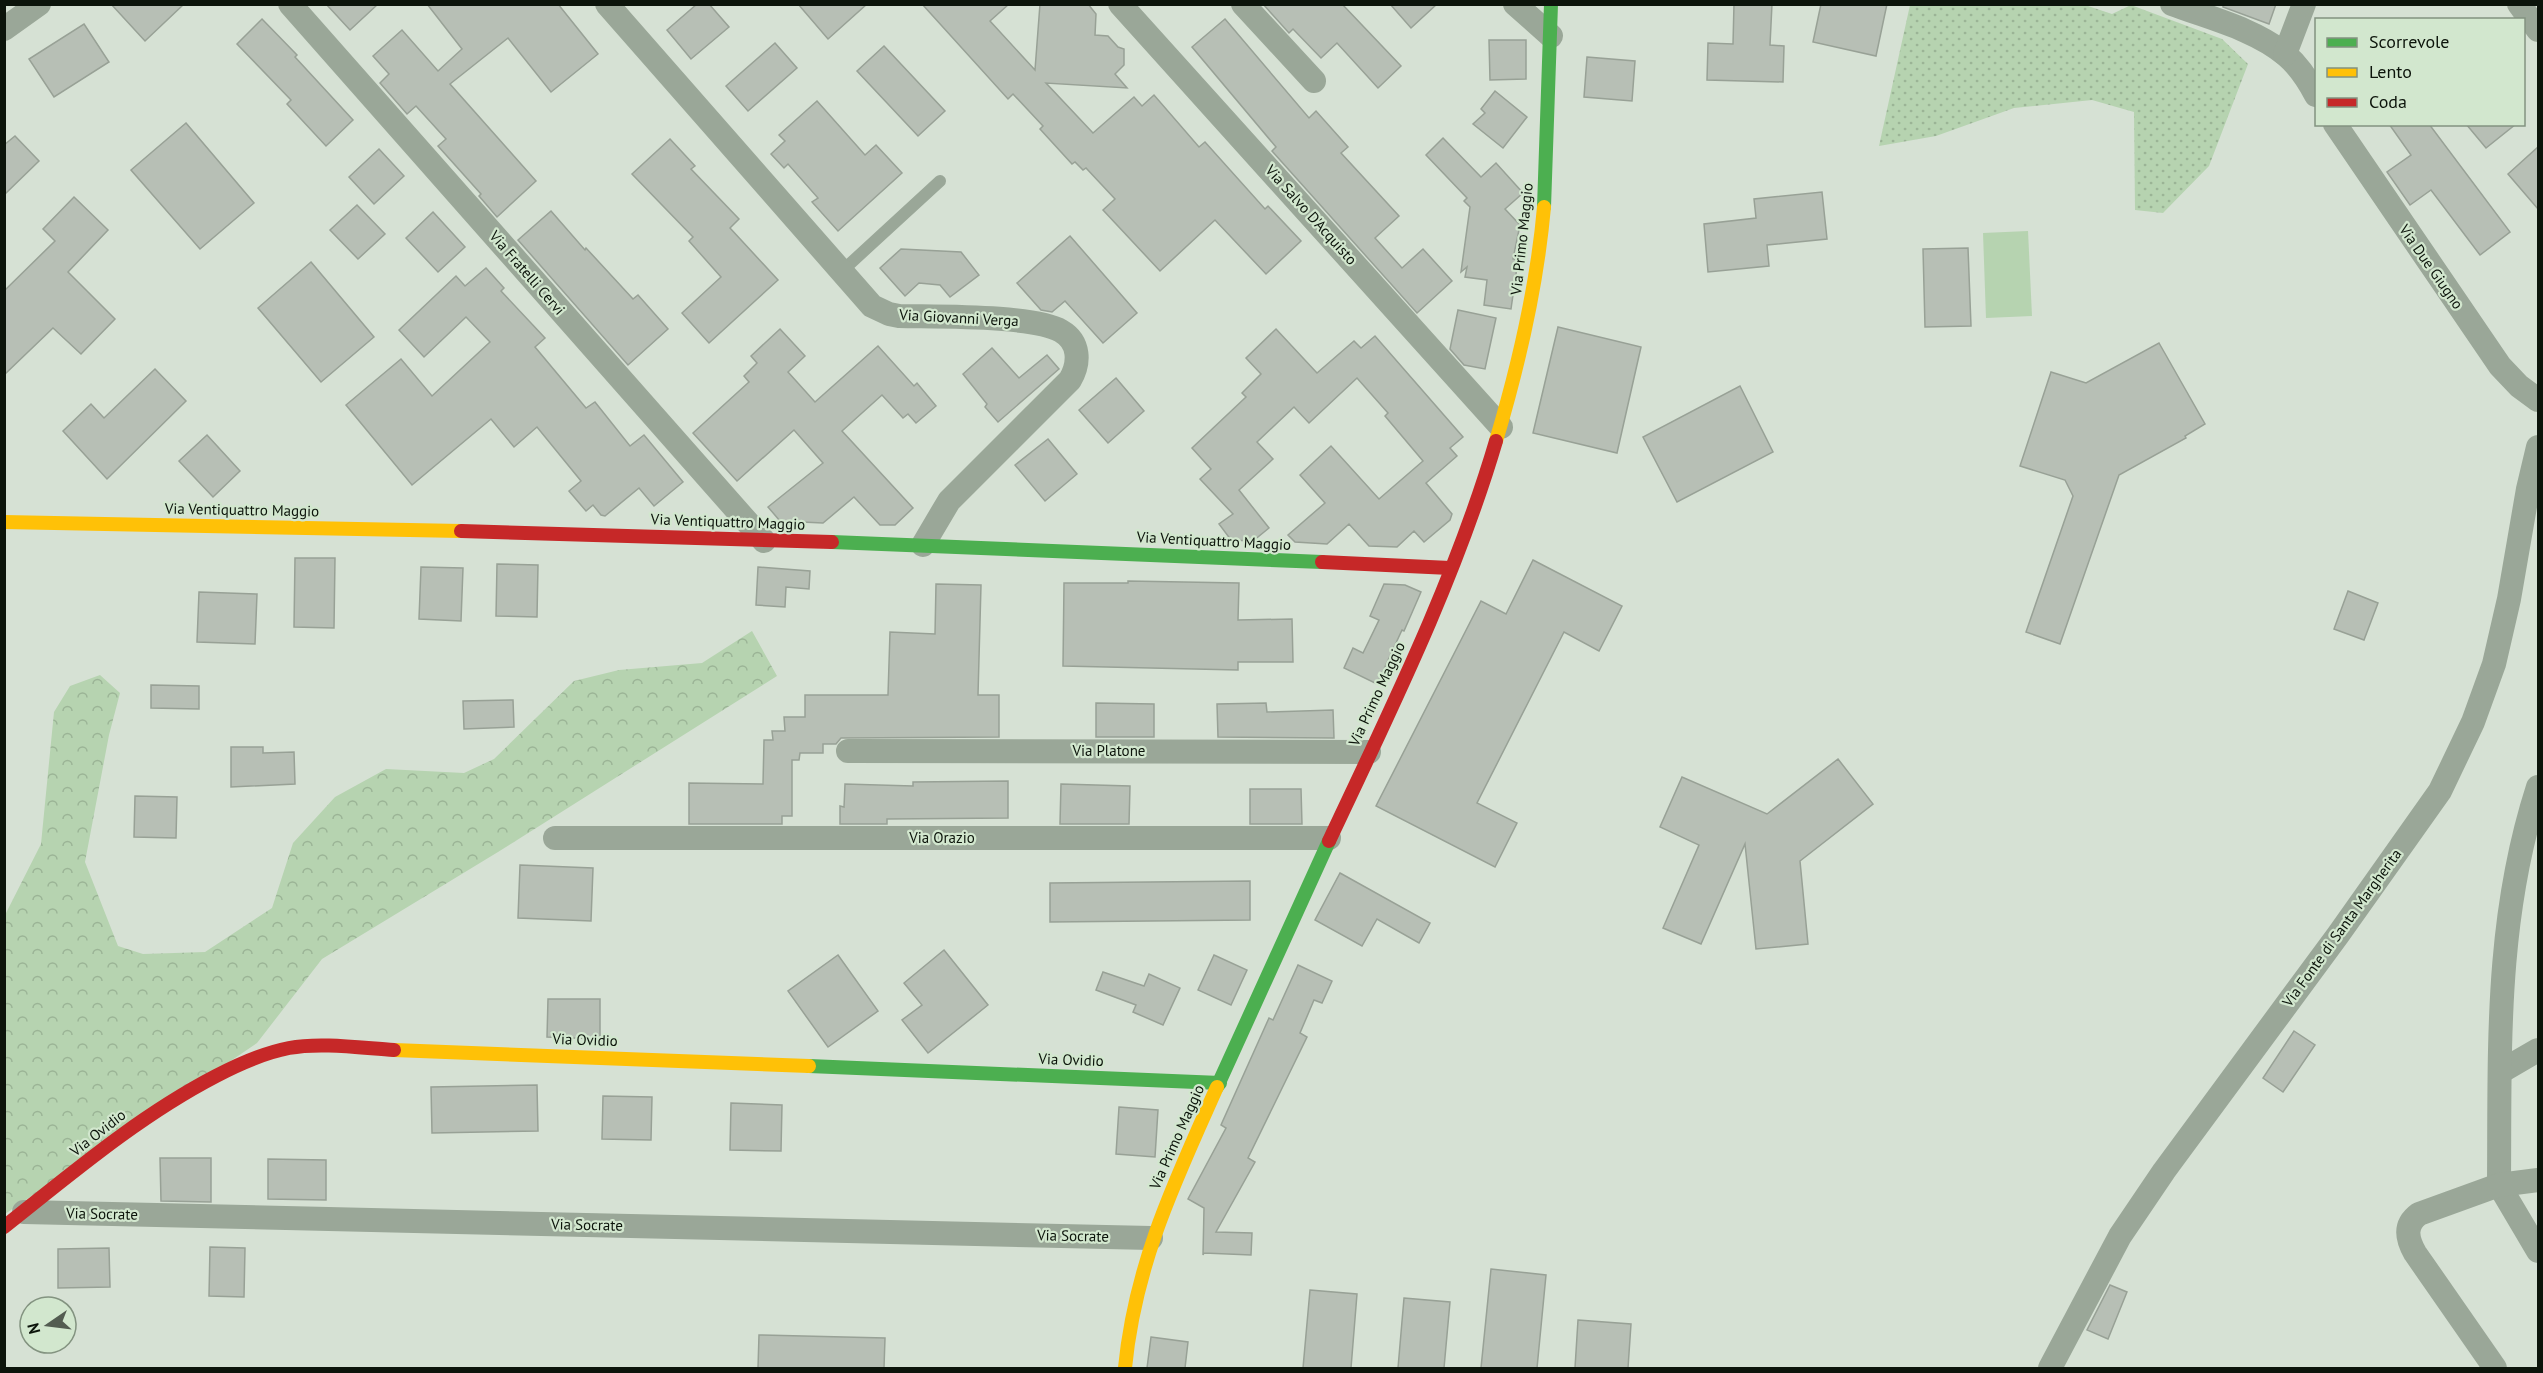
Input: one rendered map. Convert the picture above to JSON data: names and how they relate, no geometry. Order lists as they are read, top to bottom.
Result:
{
  "streets": {
    "street": [
      "Via Salvo D'Acquisto",
      "Via Primo Maggio",
      "Via Due Giugno",
      "Via Fratelli Cervi",
      "Via Giovanni Verga",
      "Via Ventiquattro Maggio",
      "Via Platone",
      "Via Orazio",
      "Via Fonte di Santa Margherita",
      "Via Ovidio",
      "Via Socrate"
    ]
  },
  "crossings": [
    ["Via Salvo D'Acquisto", "Via Primo Maggio"],
    ["Via Primo Maggio", "Via Ventiquattro Maggio"],
    ["Via Primo Maggio", "Via Platone"],
    ["Via Primo Maggio", "Via Orazio"],
    ["Via Primo Maggio", "Via Ovidio"],
    ["Via Primo Maggio", "Via Socrate"],
    ["Via Fratelli Cervi", "Via Ventiquattro Maggio"],
    ["Via Giovanni Verga", "Via Ventiquattro Maggio"],
    ["Via Ovidio", "Via Socrate"]
  ],
  "legend": ["Scorrevole", "Lento", "Coda"],
  "north": "left"
}
